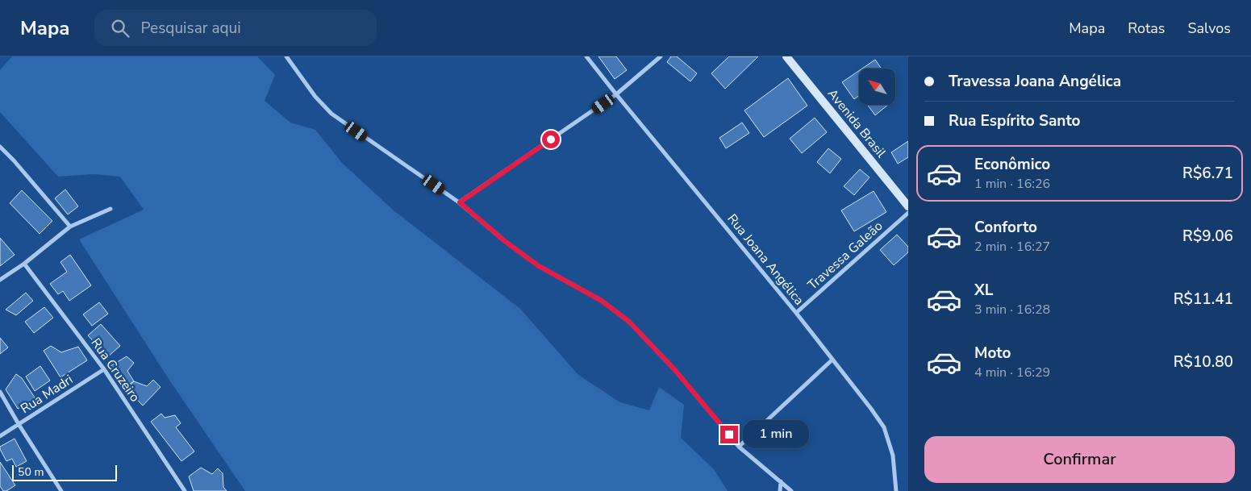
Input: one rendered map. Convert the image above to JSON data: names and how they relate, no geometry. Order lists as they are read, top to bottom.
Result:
{
  "streets": {
    "street": [
      "Avenida Brasil",
      "Travessa Galeão",
      "Rua Joana Angélica",
      "Rua Cruzeiro",
      "Rua Madri"
    ]
  },
  "crossings": [
    ["Travessa Galeão", "Rua Joana Angélica"],
    ["Rua Cruzeiro", "Rua Madri"]
  ],
  "scale_bar": "50 m",
  "north": "top left",
  "page": {
    "header": "Mapa",
    "search": "Pesquisar aqui",
    "nav": ["Mapa", "Rotas", "Salvos"],
    "banner": ["Travessa Joana Angélica", "Rua Espírito Santo"],
    "list": [
      {
        "name": "Econômico",
        "note": "1 min · 16:26",
        "value": "R$6.71"
      },
      {
        "name": "Conforto",
        "note": "2 min · 16:27",
        "value": "R$9.06"
      },
      {
        "name": "XL",
        "note": "3 min · 16:28",
        "value": "R$11.41"
      },
      {
        "name": "Moto",
        "note": "4 min · 16:29",
        "value": "R$10.80"
      }
    ],
    "bubble": "1 min",
    "buttons": "Confirmar",
    "scale": "50 m"
  }
}
